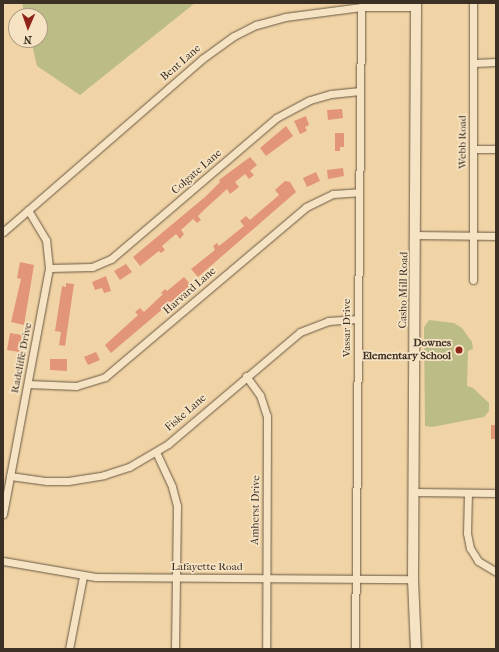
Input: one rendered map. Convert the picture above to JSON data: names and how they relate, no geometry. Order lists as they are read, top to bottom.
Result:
{
  "streets": {
    "street": [
      "Bent Lane",
      "Webb Road",
      "Colgate Lane",
      "Casho Mill Road",
      "Harvard Lane",
      "Vassar Drive",
      "Radcliffe Drive",
      "Fiske Lane",
      "Amherst Drive",
      "Lafayette Road"
    ]
  },
  "crossings": [
    ["Bent Lane", "Casho Mill Road"],
    ["Bent Lane", "Vassar Drive"],
    ["Bent Lane", "Radcliffe Drive"],
    ["Colgate Lane", "Vassar Drive"],
    ["Colgate Lane", "Radcliffe Drive"],
    ["Casho Mill Road", "Lafayette Road"],
    ["Harvard Lane", "Vassar Drive"],
    ["Harvard Lane", "Radcliffe Drive"],
    ["Vassar Drive", "Fiske Lane"],
    ["Vassar Drive", "Lafayette Road"],
    ["Radcliffe Drive", "Fiske Lane"],
    ["Fiske Lane", "Amherst Drive"],
    ["Amherst Drive", "Lafayette Road"]
  ],
  "places": ["Downes Elementary School"],
  "north": "bottom"
}
